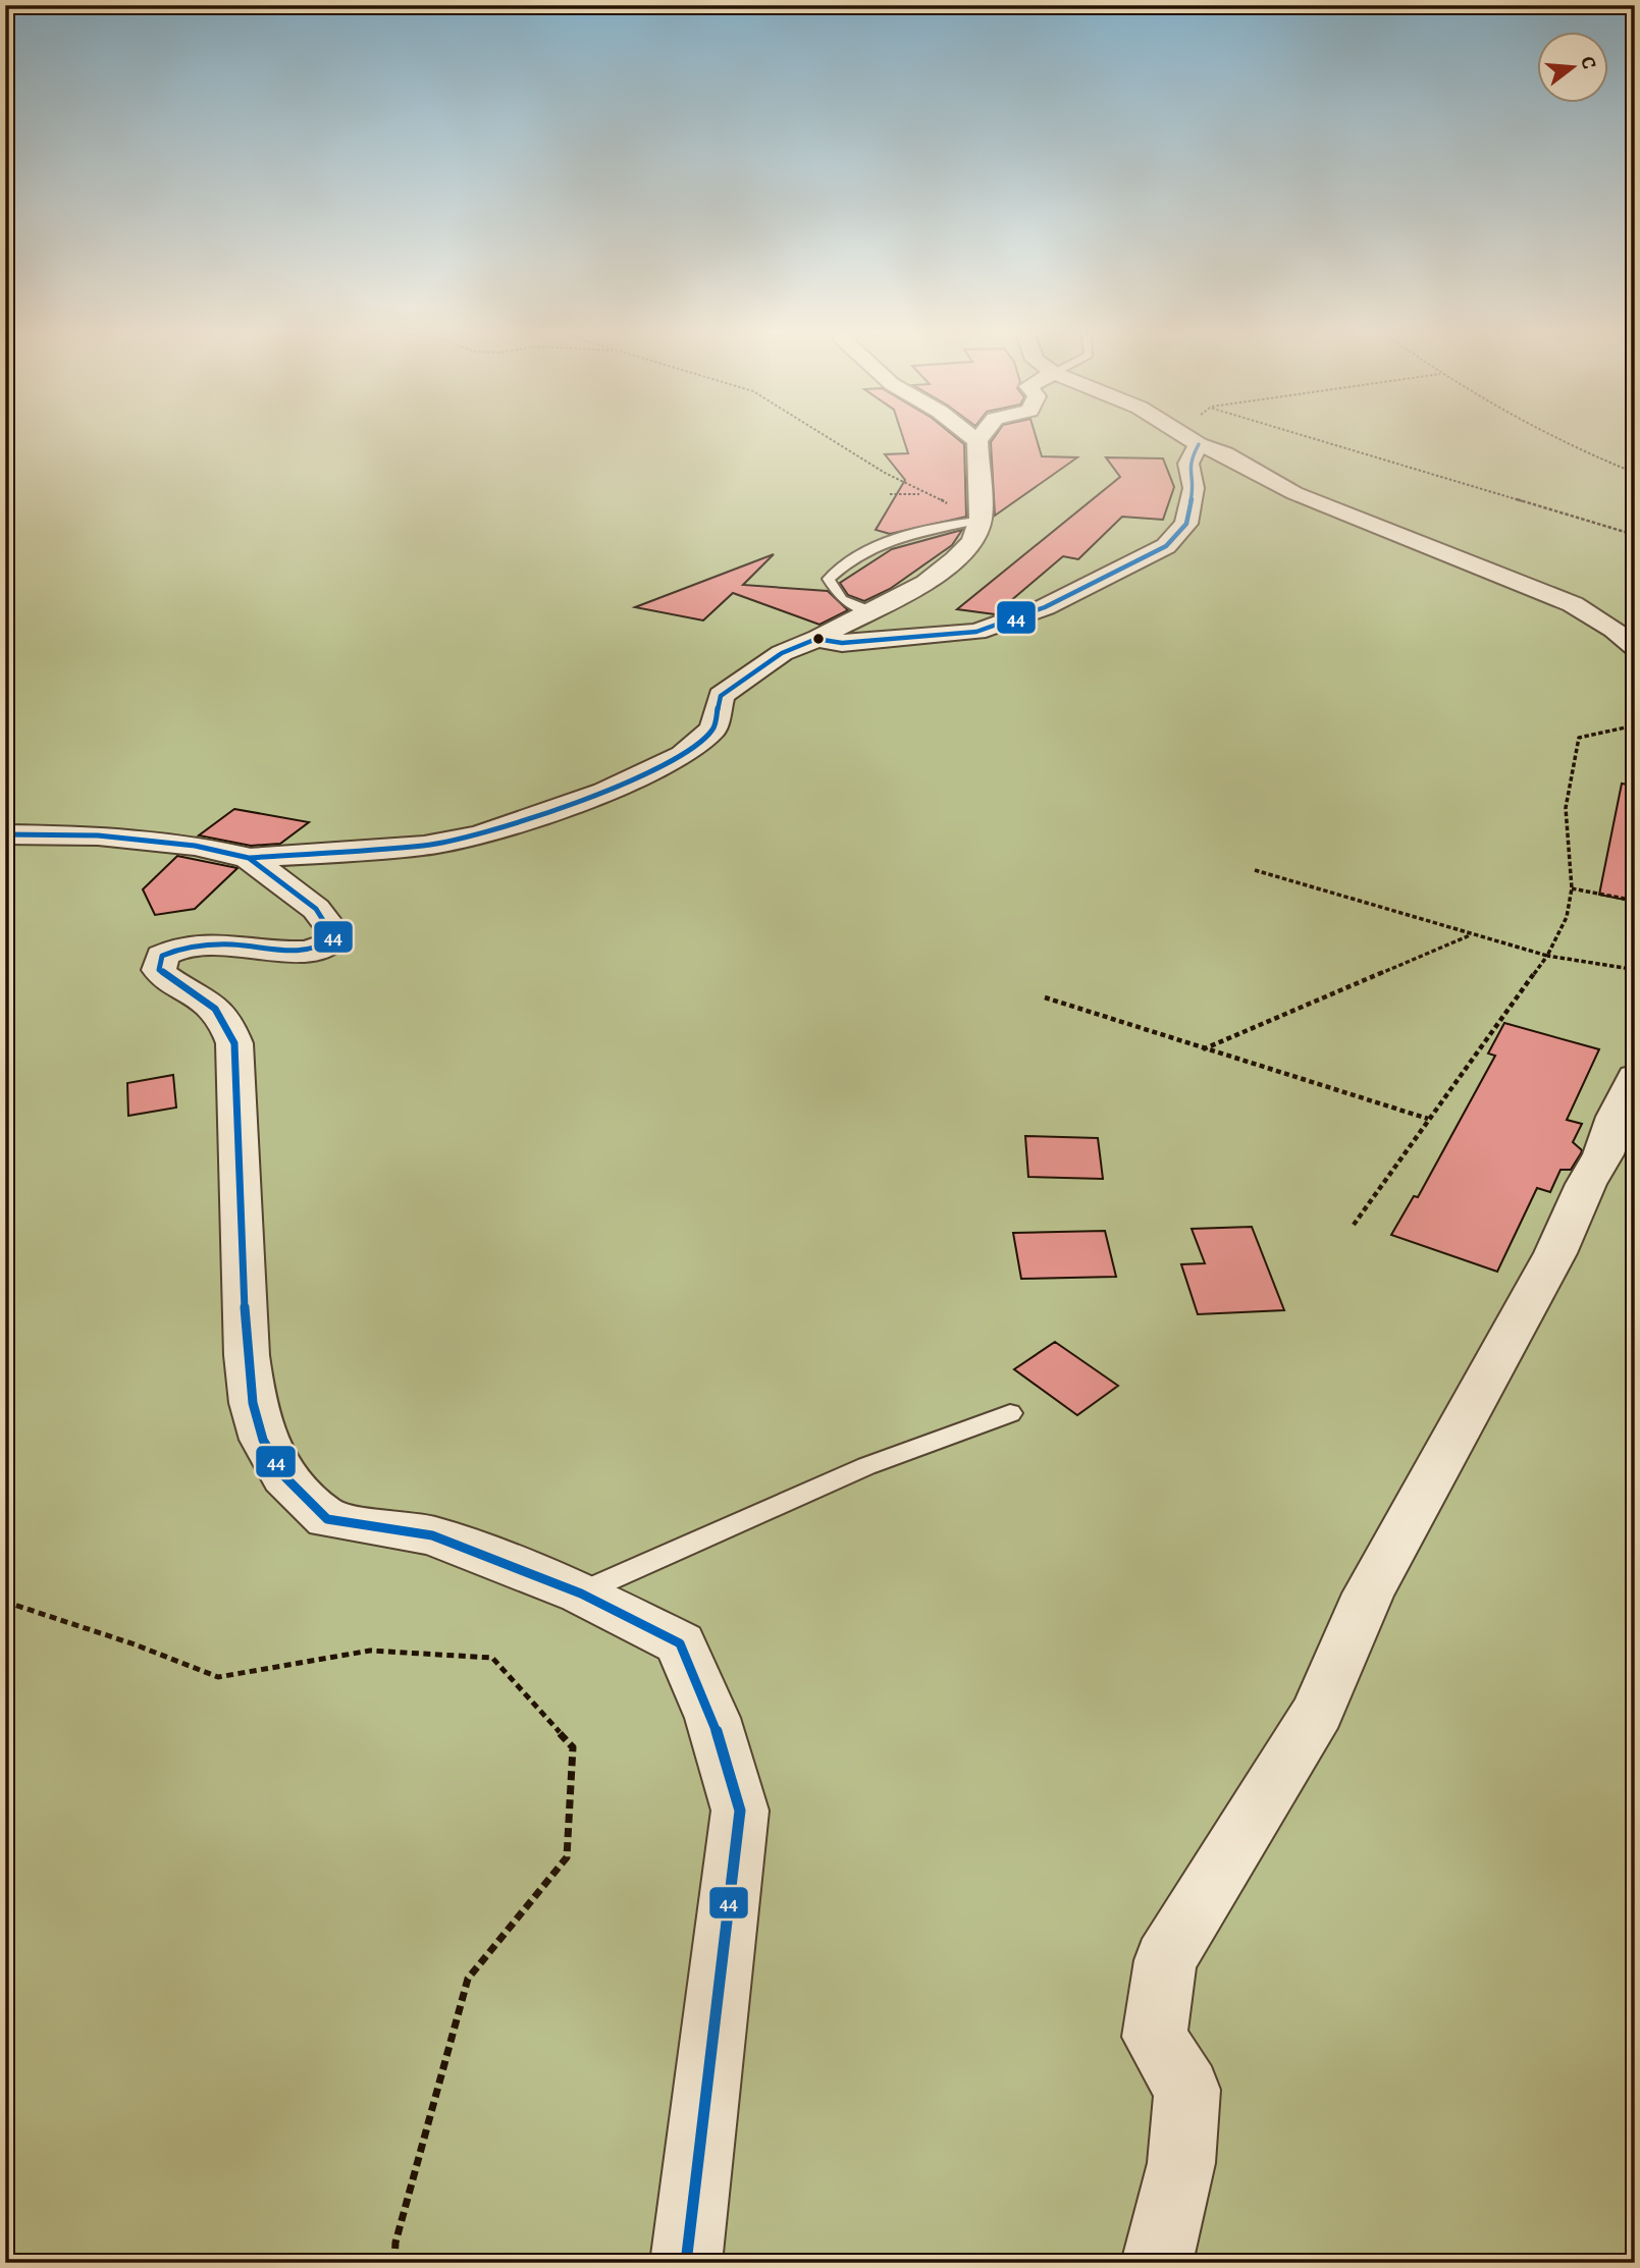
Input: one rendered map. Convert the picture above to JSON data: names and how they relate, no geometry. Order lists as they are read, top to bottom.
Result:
{
  "lines": ["transit line 44"],
  "north": "right"
}
